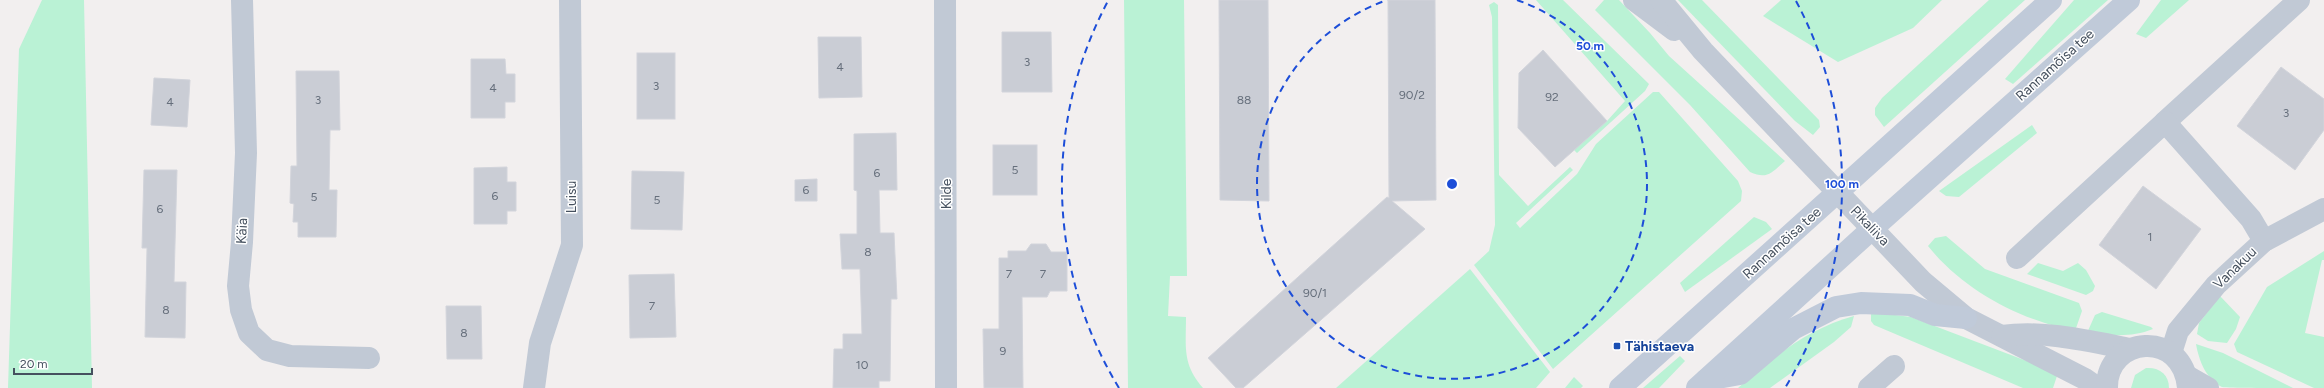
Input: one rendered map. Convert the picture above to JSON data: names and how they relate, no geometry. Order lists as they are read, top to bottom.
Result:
{
  "streets": {
    "main road": ["Rannamõisa tee"],
    "street": [
      "Kilde",
      "Luisu",
      "Pikaliiva",
      "Käia",
      "Vanakuu"
    ]
  },
  "crossings": [
    ["Rannamõisa tee", "Pikaliiva"]
  ],
  "places": {
    "transit": ["Tähistaeva"]
  },
  "house_numbers": [
    "3",
    "4",
    "3",
    "4",
    "90/2",
    "92",
    "3",
    "88",
    "4",
    "3",
    "5",
    "6",
    "6",
    "6",
    "5",
    "5",
    "6",
    "1",
    "8",
    "7",
    "7",
    "90/1",
    "7",
    "8",
    "8",
    "9",
    "10"
  ],
  "scale_bar": "20 m",
  "rings": ["50 m", "100 m"]
}
